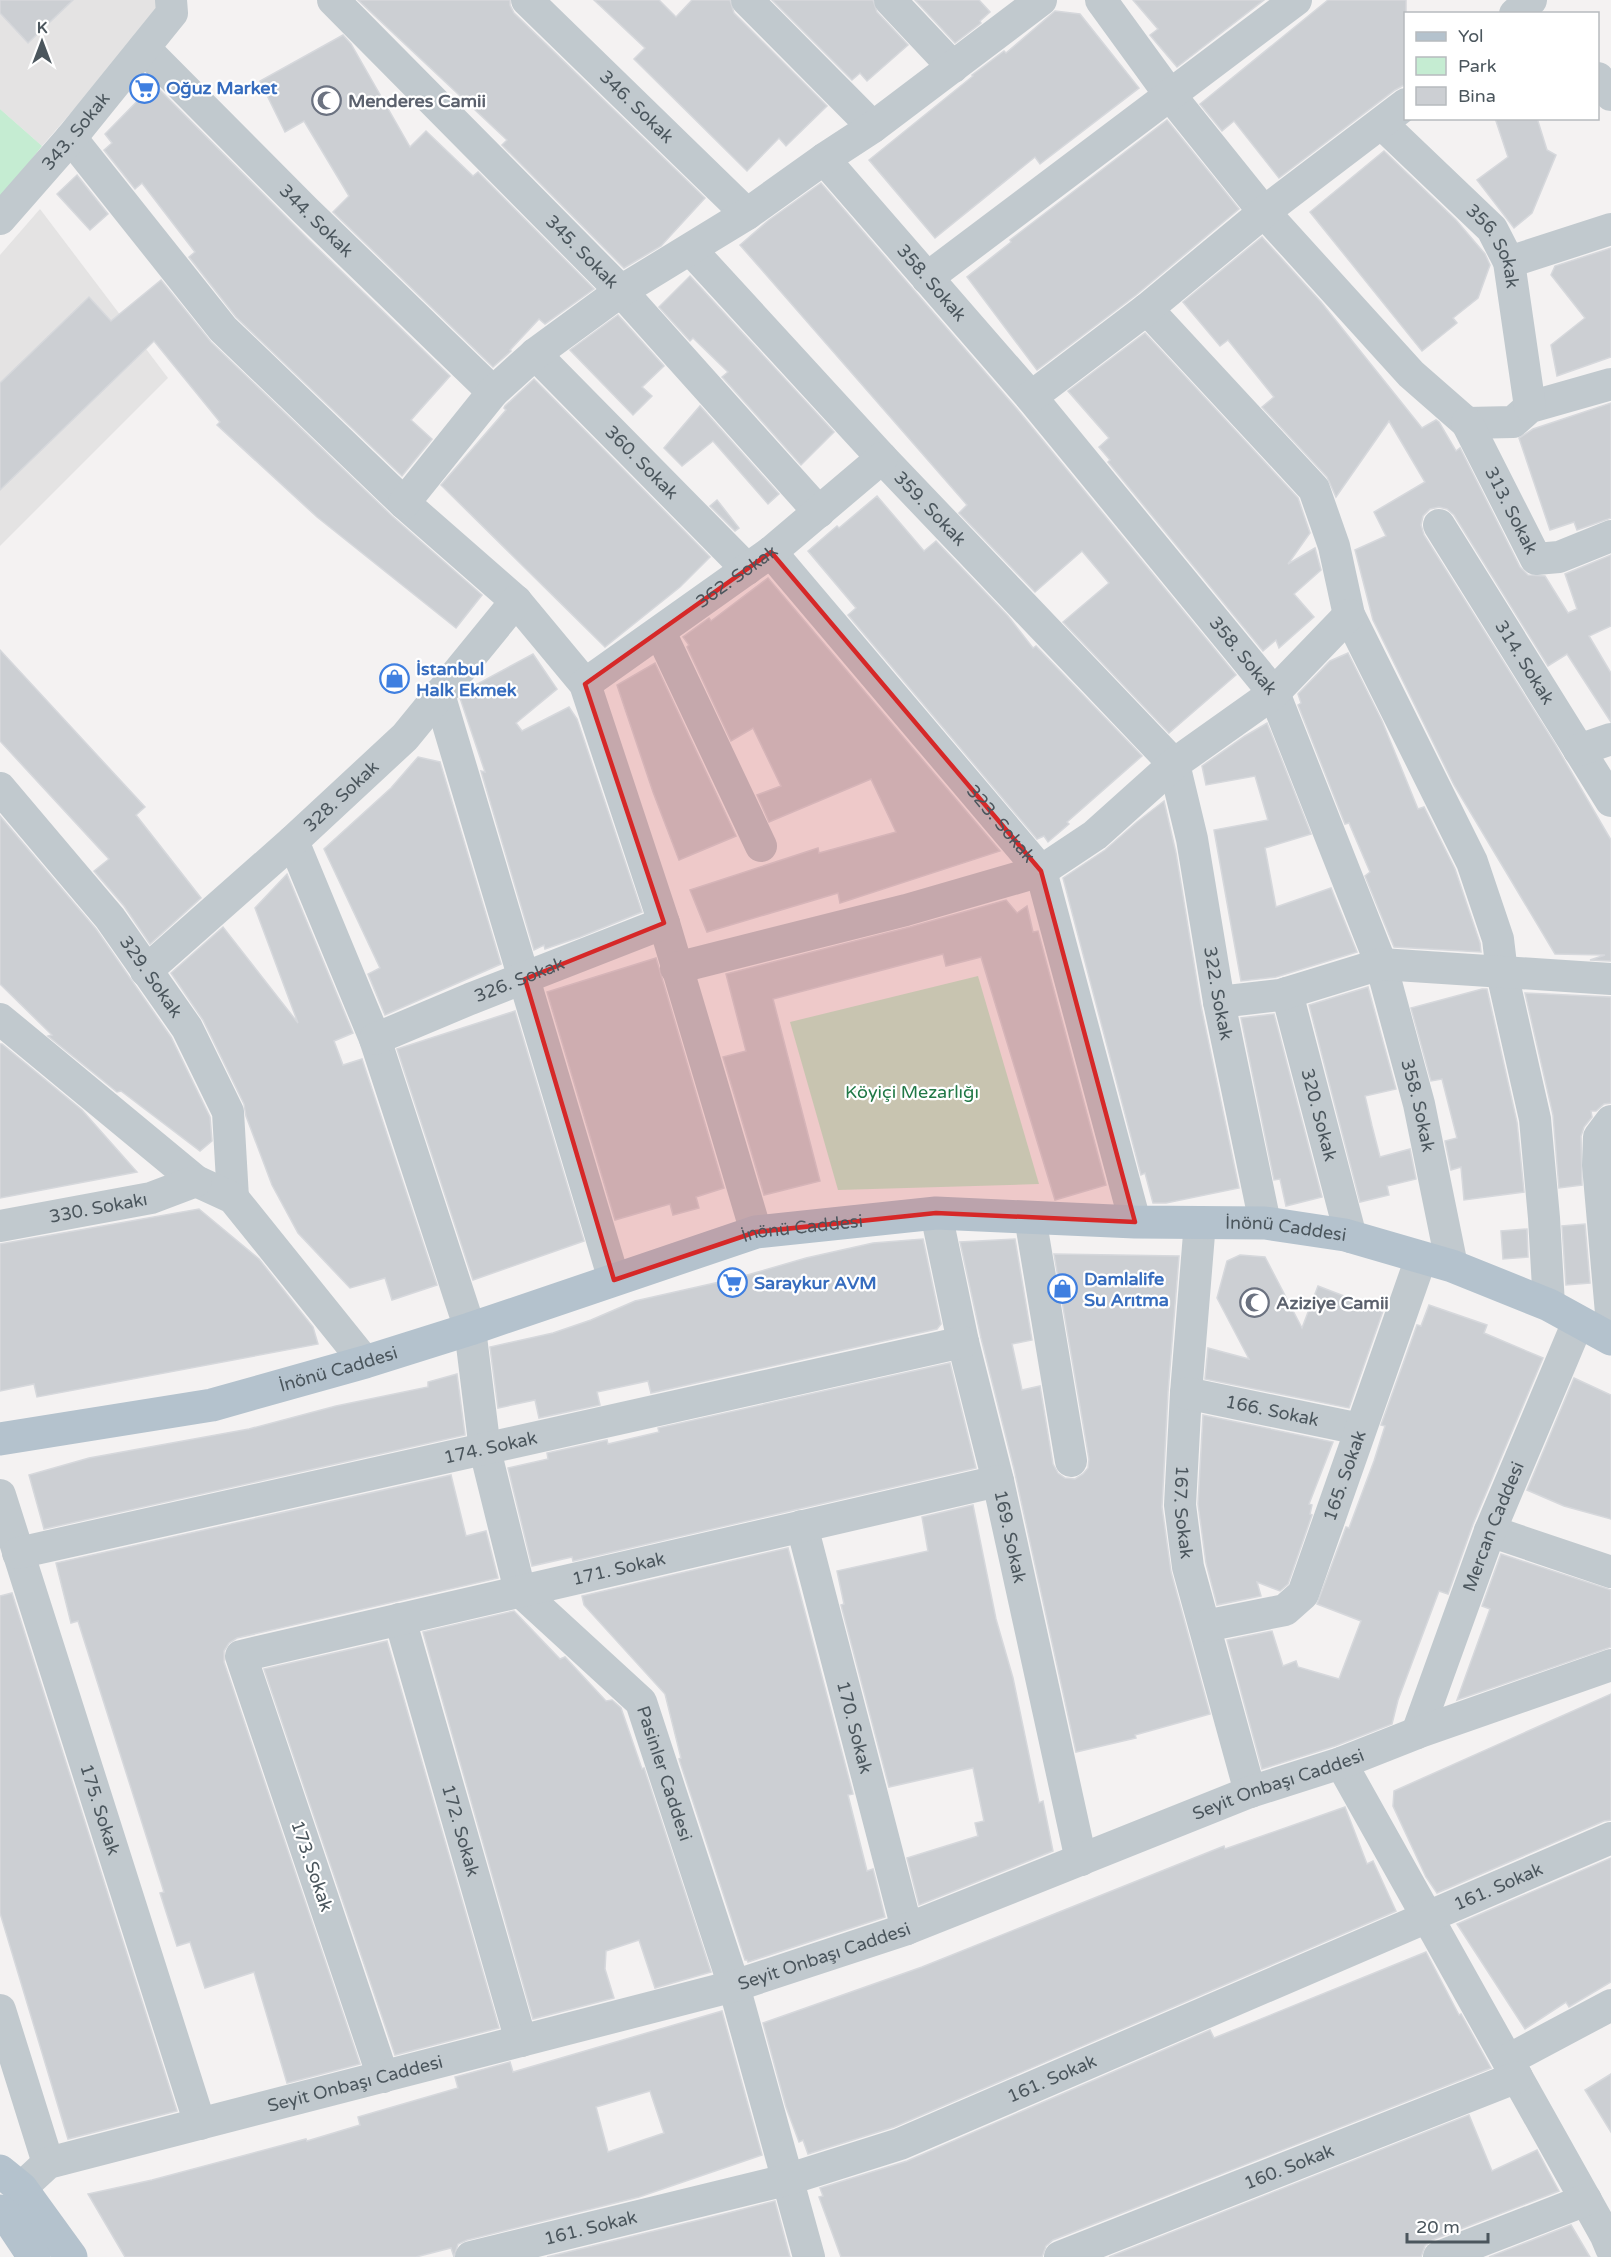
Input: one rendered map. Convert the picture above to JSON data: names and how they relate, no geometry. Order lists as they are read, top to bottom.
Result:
{
  "streets": {
    "main road": ["İnönü Caddesi"],
    "street": [
      "346. Sokak",
      "343. Sokak",
      "344. Sokak",
      "356. Sokak",
      "345. Sokak",
      "358. Sokak",
      "360. Sokak",
      "359. Sokak",
      "313. Sokak",
      "362. Sokak",
      "314. Sokak",
      "328. Sokak",
      "323. Sokak",
      "329. Sokak",
      "326. Sokak",
      "322. Sokak",
      "320. Sokak",
      "330. Sokakı",
      "166. Sokak",
      "174. Sokak",
      "165. Sokak",
      "167. Sokak",
      "Mercan Caddesi",
      "169. Sokak",
      "171. Sokak",
      "170. Sokak",
      "Pasinler Caddesi",
      "Seyit Onbaşı Caddesi",
      "175. Sokak",
      "172. Sokak",
      "173. Sokak",
      "161. Sokak",
      "160. Sokak"
    ]
  },
  "crossings": [
    ["343. Sokak", "344. Sokak"],
    ["345. Sokak", "362. Sokak"],
    ["358. Sokak", "İnönü Caddesi"],
    ["360. Sokak", "362. Sokak"],
    ["360. Sokak", "323. Sokak"],
    ["359. Sokak", "362. Sokak"],
    ["359. Sokak", "322. Sokak"],
    ["362. Sokak", "323. Sokak"],
    ["328. Sokak", "329. Sokak"],
    ["323. Sokak", "İnönü Caddesi"],
    ["322. Sokak", "İnönü Caddesi"],
    ["320. Sokak", "İnönü Caddesi"],
    ["İnönü Caddesi", "165. Sokak"],
    ["İnönü Caddesi", "167. Sokak"],
    ["İnönü Caddesi", "Mercan Caddesi"],
    ["İnönü Caddesi", "169. Sokak"],
    ["166. Sokak", "165. Sokak"],
    ["166. Sokak", "167. Sokak"],
    ["174. Sokak", "169. Sokak"],
    ["174. Sokak", "175. Sokak"],
    ["165. Sokak", "167. Sokak"],
    ["167. Sokak", "Seyit Onbaşı Caddesi"],
    ["Mercan Caddesi", "Seyit Onbaşı Caddesi"],
    ["169. Sokak", "171. Sokak"],
    ["169. Sokak", "Seyit Onbaşı Caddesi"],
    ["171. Sokak", "170. Sokak"],
    ["171. Sokak", "Pasinler Caddesi"],
    ["171. Sokak", "172. Sokak"],
    ["171. Sokak", "173. Sokak"],
    ["170. Sokak", "Seyit Onbaşı Caddesi"],
    ["Pasinler Caddesi", "Seyit Onbaşı Caddesi"],
    ["Pasinler Caddesi", "161. Sokak"],
    ["Seyit Onbaşı Caddesi", "175. Sokak"],
    ["Seyit Onbaşı Caddesi", "172. Sokak"],
    ["Seyit Onbaşı Caddesi", "173. Sokak"]
  ],
  "parks": ["Köyiçi Mezarlığı"],
  "places": {
    "supermarket": ["Oğuz Market", "Saraykur AVM"],
    "mosque": ["Menderes Camii", "Aziziye Camii"],
    "shop": ["İstanbul Halk Ekmek", "Damlalife Su Arıtma"]
  },
  "legend": ["Yol", "Park", "Bina"],
  "scale_bar": "20 m",
  "north": "top"
}
